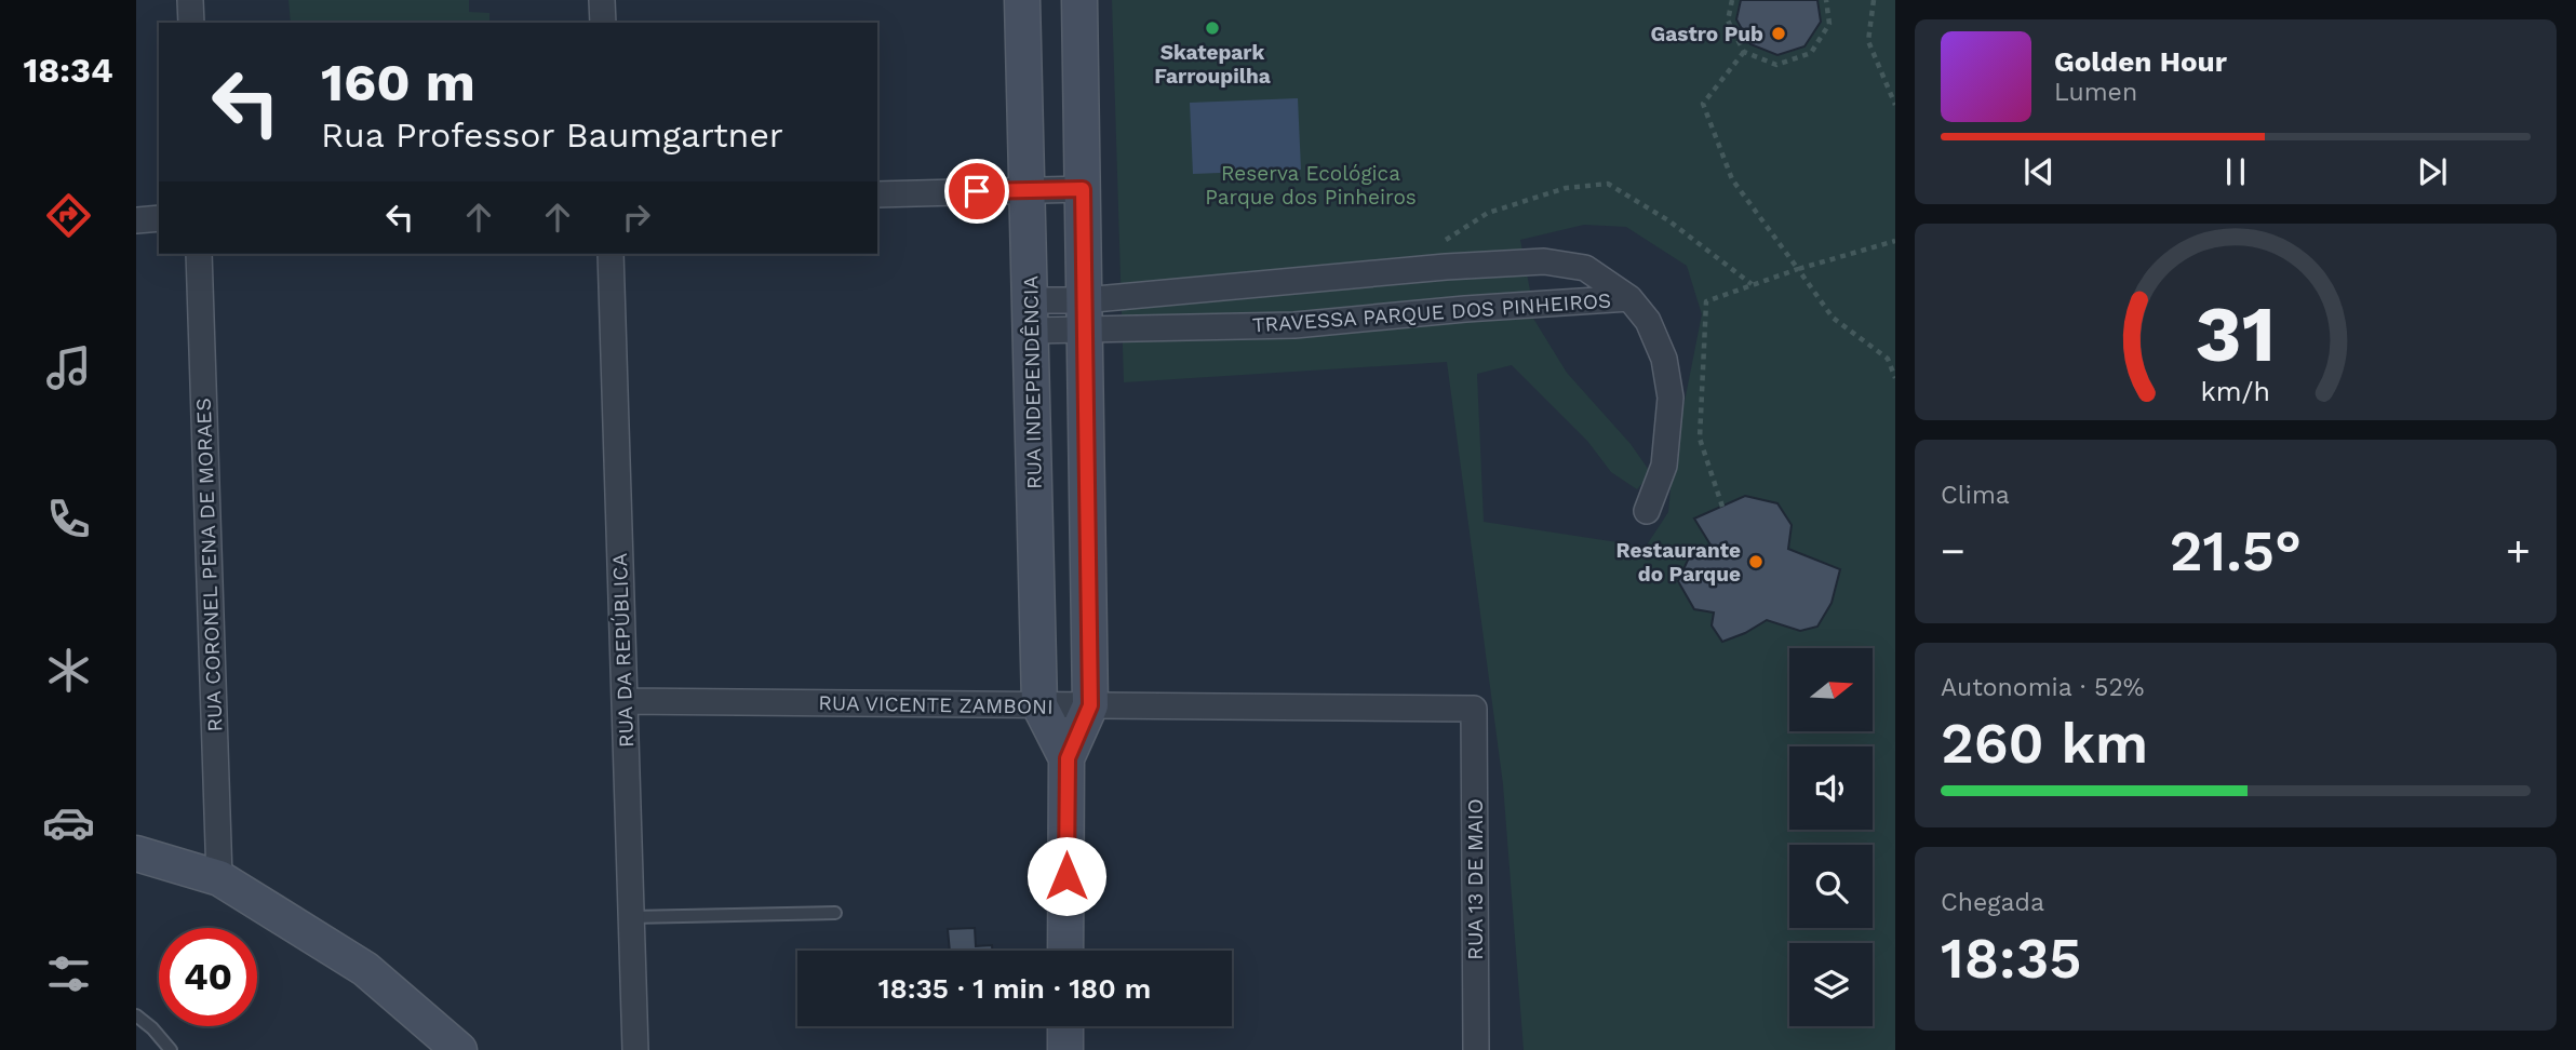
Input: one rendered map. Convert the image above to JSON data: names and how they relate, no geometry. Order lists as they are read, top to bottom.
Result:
{
  "streets": {
    "street": [
      "TRAVESSA PARQUE DOS PINHEIROS",
      "RUA INDEPENDÊNCIA",
      "RUA CORONEL PENA DE MORAES",
      "RUA DA REPÚBLICA",
      "RUA VICENTE ZAMBONI",
      "RUA 13 DE MAIO"
    ]
  },
  "crossings": [
    ["TRAVESSA PARQUE DOS PINHEIROS", "RUA INDEPENDÊNCIA"],
    ["RUA INDEPENDÊNCIA", "RUA VICENTE ZAMBONI"],
    ["RUA DA REPÚBLICA", "RUA VICENTE ZAMBONI"],
    ["RUA VICENTE ZAMBONI", "RUA 13 DE MAIO"]
  ],
  "parks": ["Reserva Ecológica Parque dos Pinheiros"],
  "places": ["Skatepark Farroupilha", "Gastro Pub", "Restaurante do Parque"],
  "north": "right",
  "page": {
    "tabs": "18:34",
    "turn": ["160 m", "Rua Professor Baumgartner"],
    "song": ["Golden Hour", "Lumen"],
    "tile": [
      "Clima",
      ["Autonomia · 52%", "260 km"],
      ["Chegada", "18:35"]
    ],
    "heat": ["−", "21.5°", "+"],
    "limit": "40",
    "trip": "18:35 · 1 min · 180 m",
    "gauge": ["31", "km/h"]
  }
}
